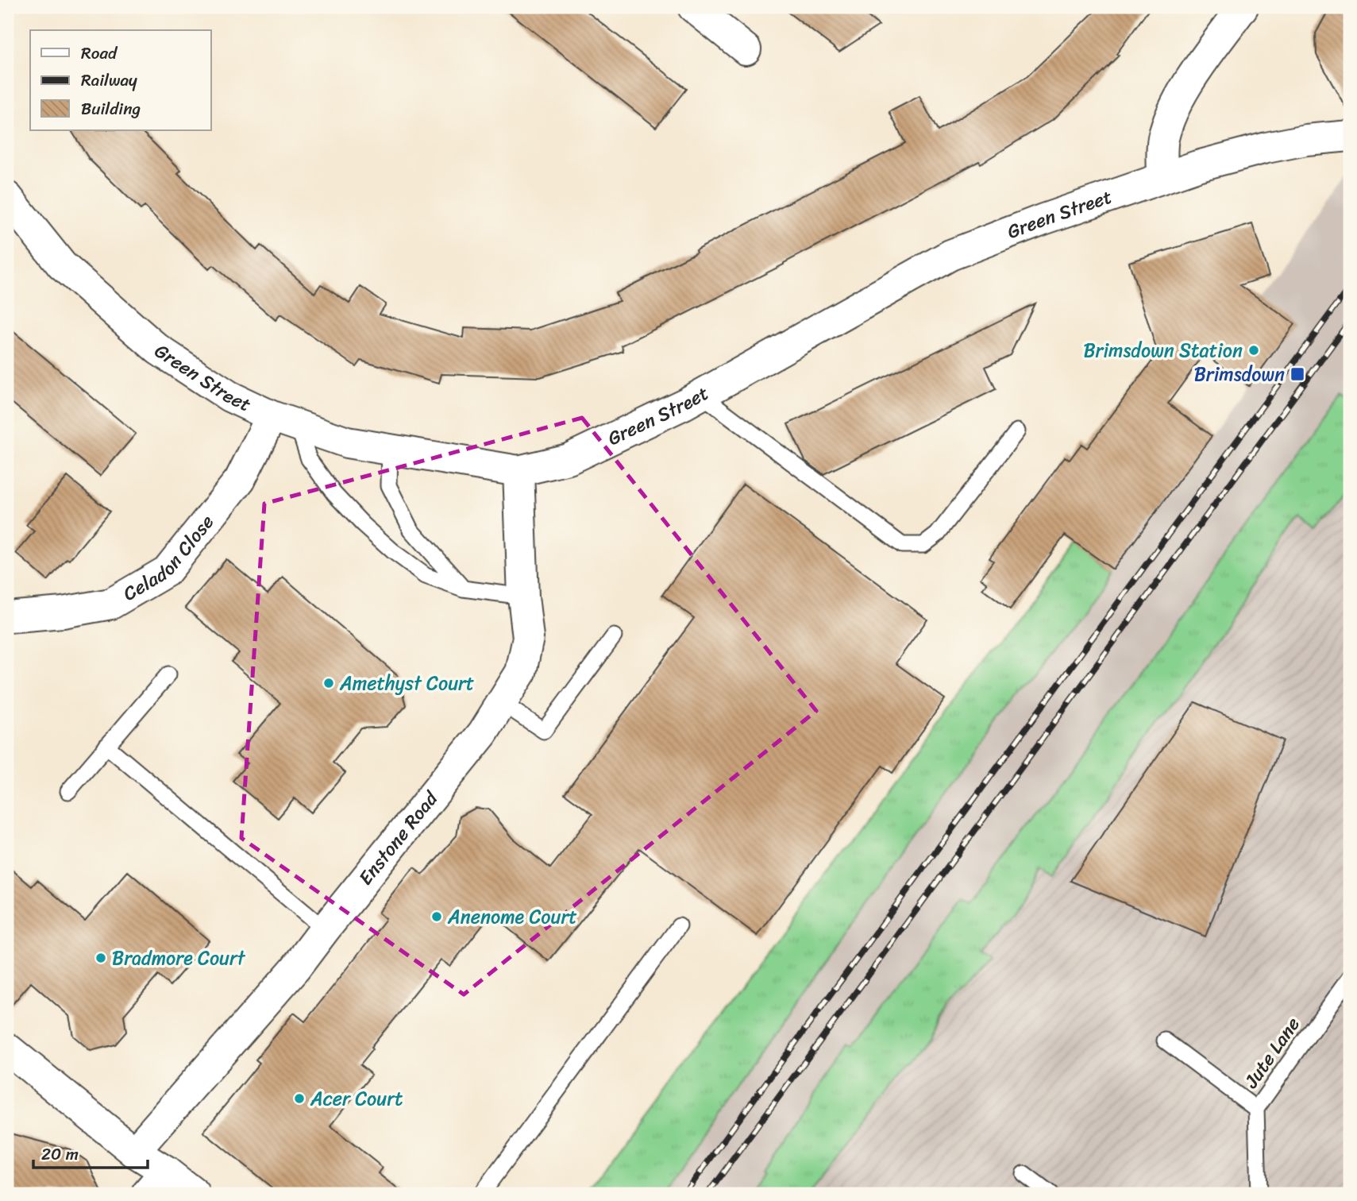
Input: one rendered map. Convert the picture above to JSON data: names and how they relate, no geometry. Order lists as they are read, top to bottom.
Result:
{
  "streets": {
    "street": ["Green Street", "Celadon Close", "Enstone Road"],
    "lane": ["Jute Lane"]
  },
  "crossings": [
    ["Green Street", "Celadon Close"],
    ["Green Street", "Enstone Road"]
  ],
  "places": {
    "other": [
      "Brimsdown Station",
      "Amethyst Court",
      "Anenome Court",
      "Bradmore Court",
      "Acer Court"
    ],
    "transit": ["Brimsdown"]
  },
  "legend": ["Road", "Railway", "Building"],
  "scale_bar": "20 m"
}
